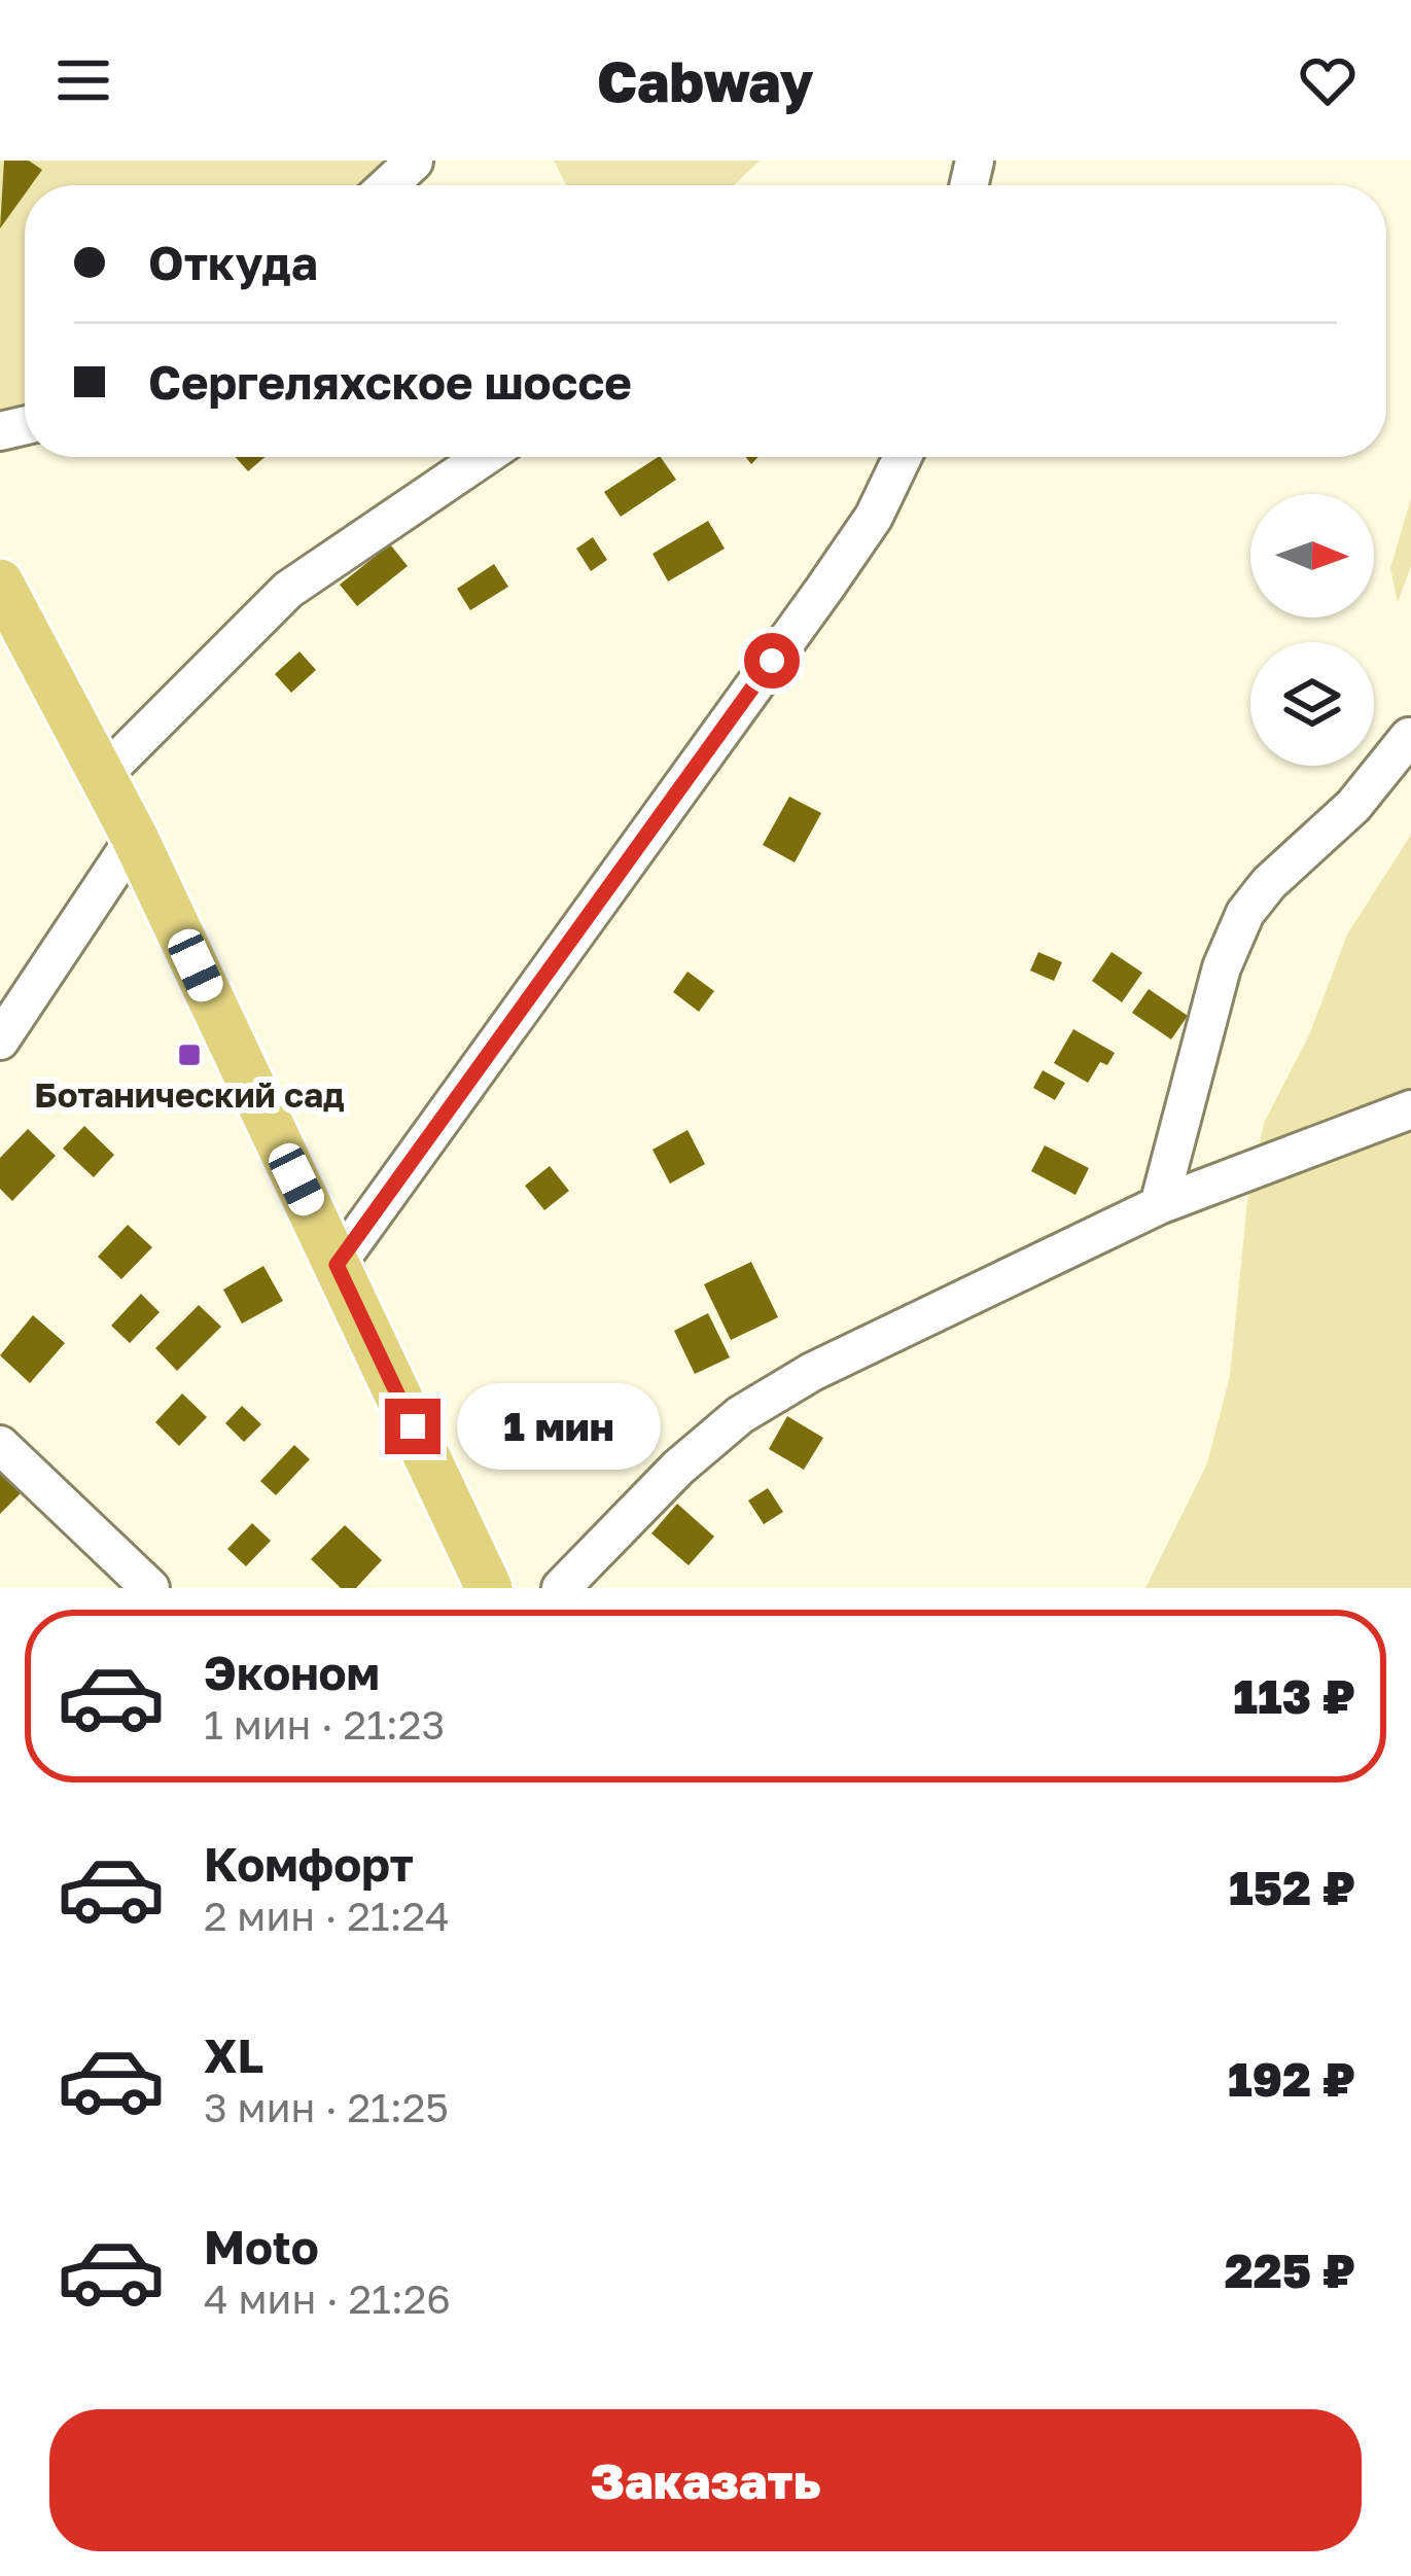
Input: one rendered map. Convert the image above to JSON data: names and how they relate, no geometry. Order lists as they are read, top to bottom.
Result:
{
  "places": {
    "transit": ["Ботанический сад"]
  },
  "north": "right",
  "page": {
    "header": "Cabway",
    "banner": ["Откуда", "Сергеляхское шоссе"],
    "bubble": "1 мин",
    "list": [
      {
        "name": "Эконом",
        "note": "1 мин · 21:23",
        "value": "113 ₽"
      },
      {
        "name": "Комфорт",
        "note": "2 мин · 21:24",
        "value": "152 ₽"
      },
      {
        "name": "XL",
        "note": "3 мин · 21:25",
        "value": "192 ₽"
      },
      {
        "name": "Moto",
        "note": "4 мин · 21:26",
        "value": "225 ₽"
      }
    ],
    "buttons": "Заказать"
  }
}
